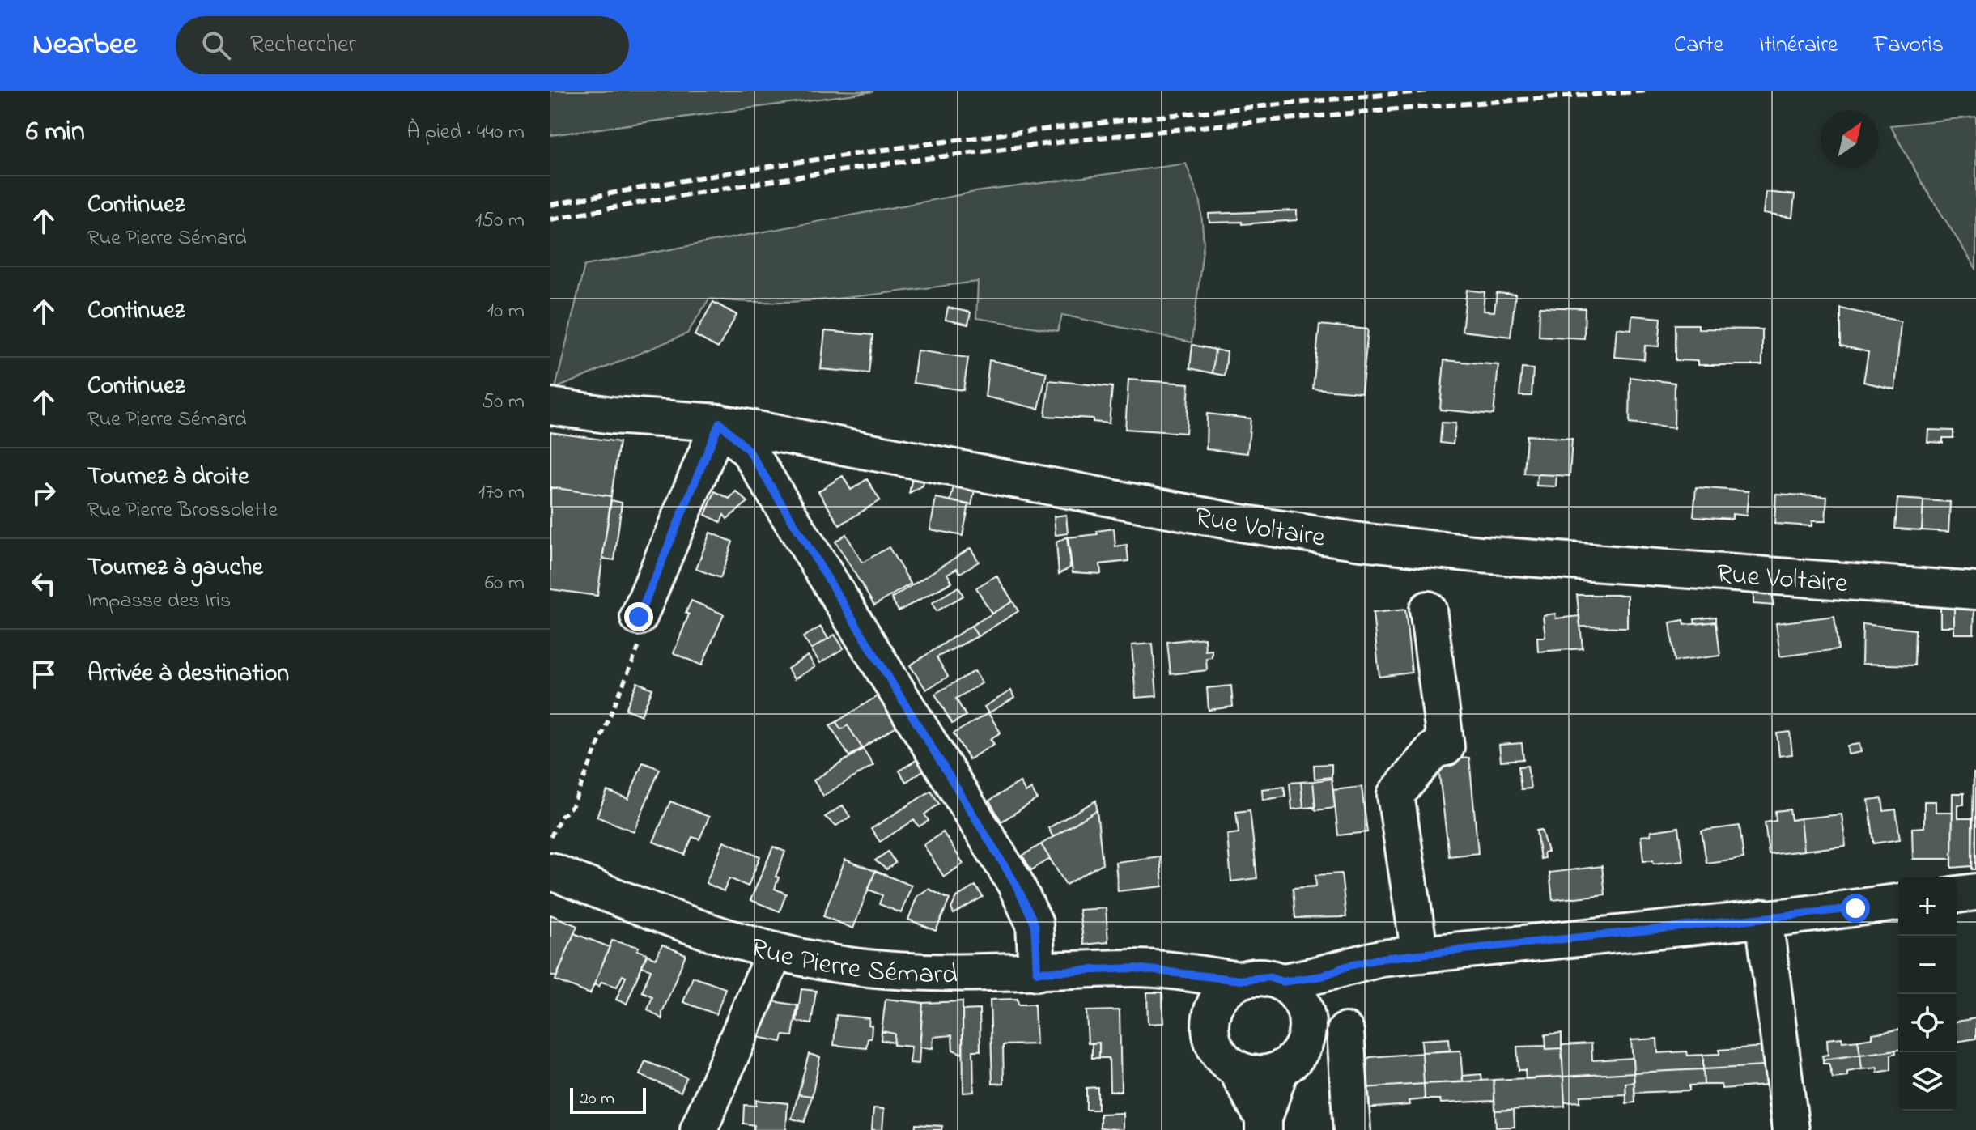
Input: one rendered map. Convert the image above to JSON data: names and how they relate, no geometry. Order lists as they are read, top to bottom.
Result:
{
  "streets": {
    "street": ["Rue Voltaire", "Rue Pierre Sémard"]
  },
  "scale_bar": "20 m",
  "north": "top right",
  "page": {
    "header": "Nearbee",
    "search": "Rechercher",
    "nav": ["Carte", "Itinéraire", "Favoris"],
    "heading": ["6 min", "À pied · 440 m"],
    "list": [
      ["Continuez", "Rue Pierre Sémard", "150 m"],
      ["Continuez", "10 m"],
      ["Continuez", "Rue Pierre Sémard", "50 m"],
      ["Tournez à droite", "Rue Pierre Brossolette", "170 m"],
      ["Tournez à gauche", "Impasse des Iris", "60 m"],
      "Arrivée à destination"
    ],
    "map_buttons": ["+", "−"],
    "scale": "20 m"
  }
}
